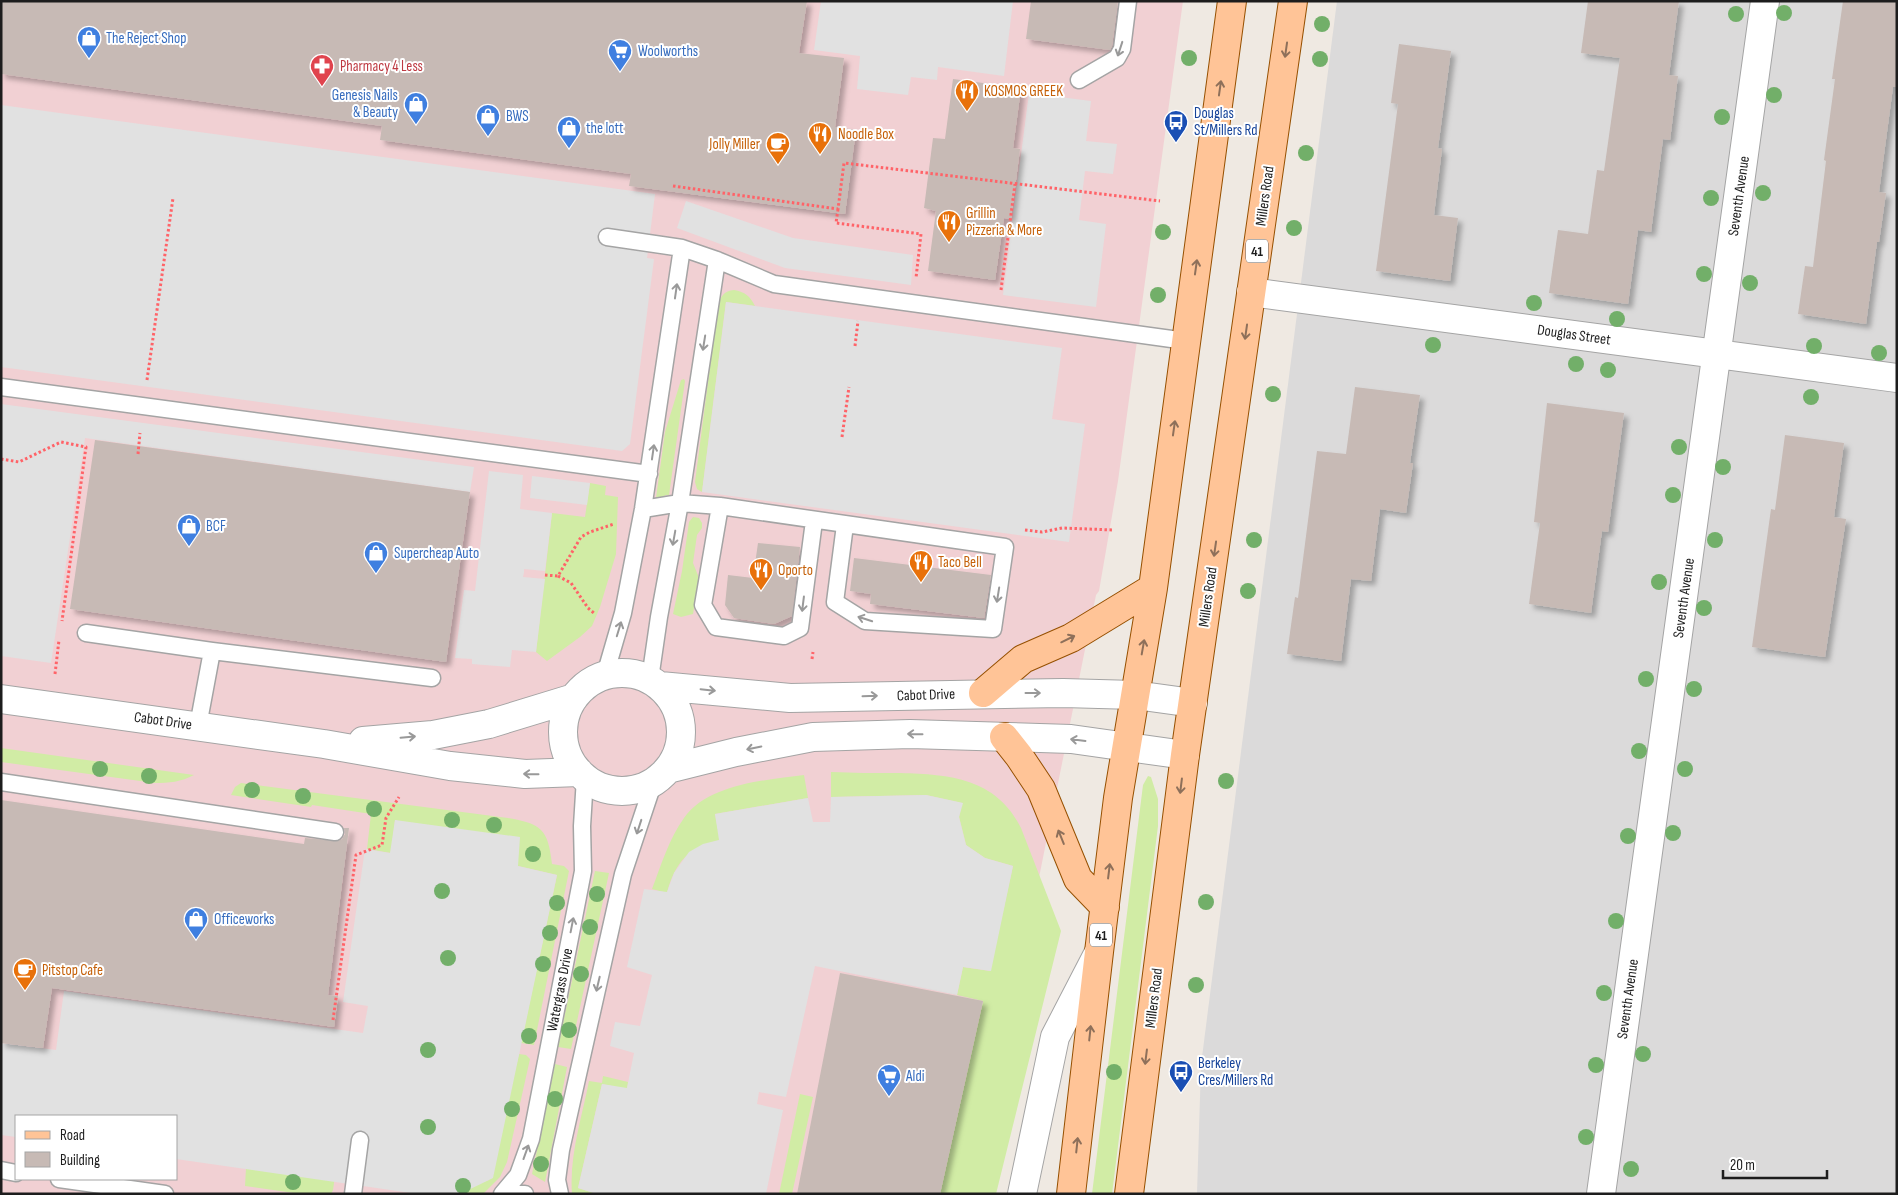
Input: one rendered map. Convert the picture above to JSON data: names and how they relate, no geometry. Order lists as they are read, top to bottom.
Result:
{
  "streets": {
    "main road": ["Millers Road", "41"],
    "street": ["Seventh Avenue", "Douglas Street", "Cabot Drive"],
    "lane": ["Watergrass Drive"]
  },
  "crossings": [
    ["Millers Road", "Douglas Street"],
    ["Millers Road", "Cabot Drive"],
    ["Seventh Avenue", "Douglas Street"],
    ["41", "Cabot Drive"],
    ["Cabot Drive", "Watergrass Drive"]
  ],
  "places": {
    "shop": [
      "The Reject Shop",
      "Genesis Nails & Beauty",
      "BWS",
      "the lott",
      "BCF",
      "Supercheap Auto",
      "Officeworks"
    ],
    "supermarket": ["Woolworths", "Aldi"],
    "pharmacy": ["Pharmacy 4 Less"],
    "restaurant": [
      "KOSMOS GREEK",
      "Noodle Box",
      "Grillin Pizzeria & More",
      "Taco Bell",
      "Oporto"
    ],
    "bus stop": ["Douglas St/Millers Rd", "Berkeley Cres/Millers Rd"],
    "cafe": ["Jolly Miller", "Pitstop Cafe"]
  },
  "legend": ["Road", "Building"],
  "scale_bar": "20 m"
}
